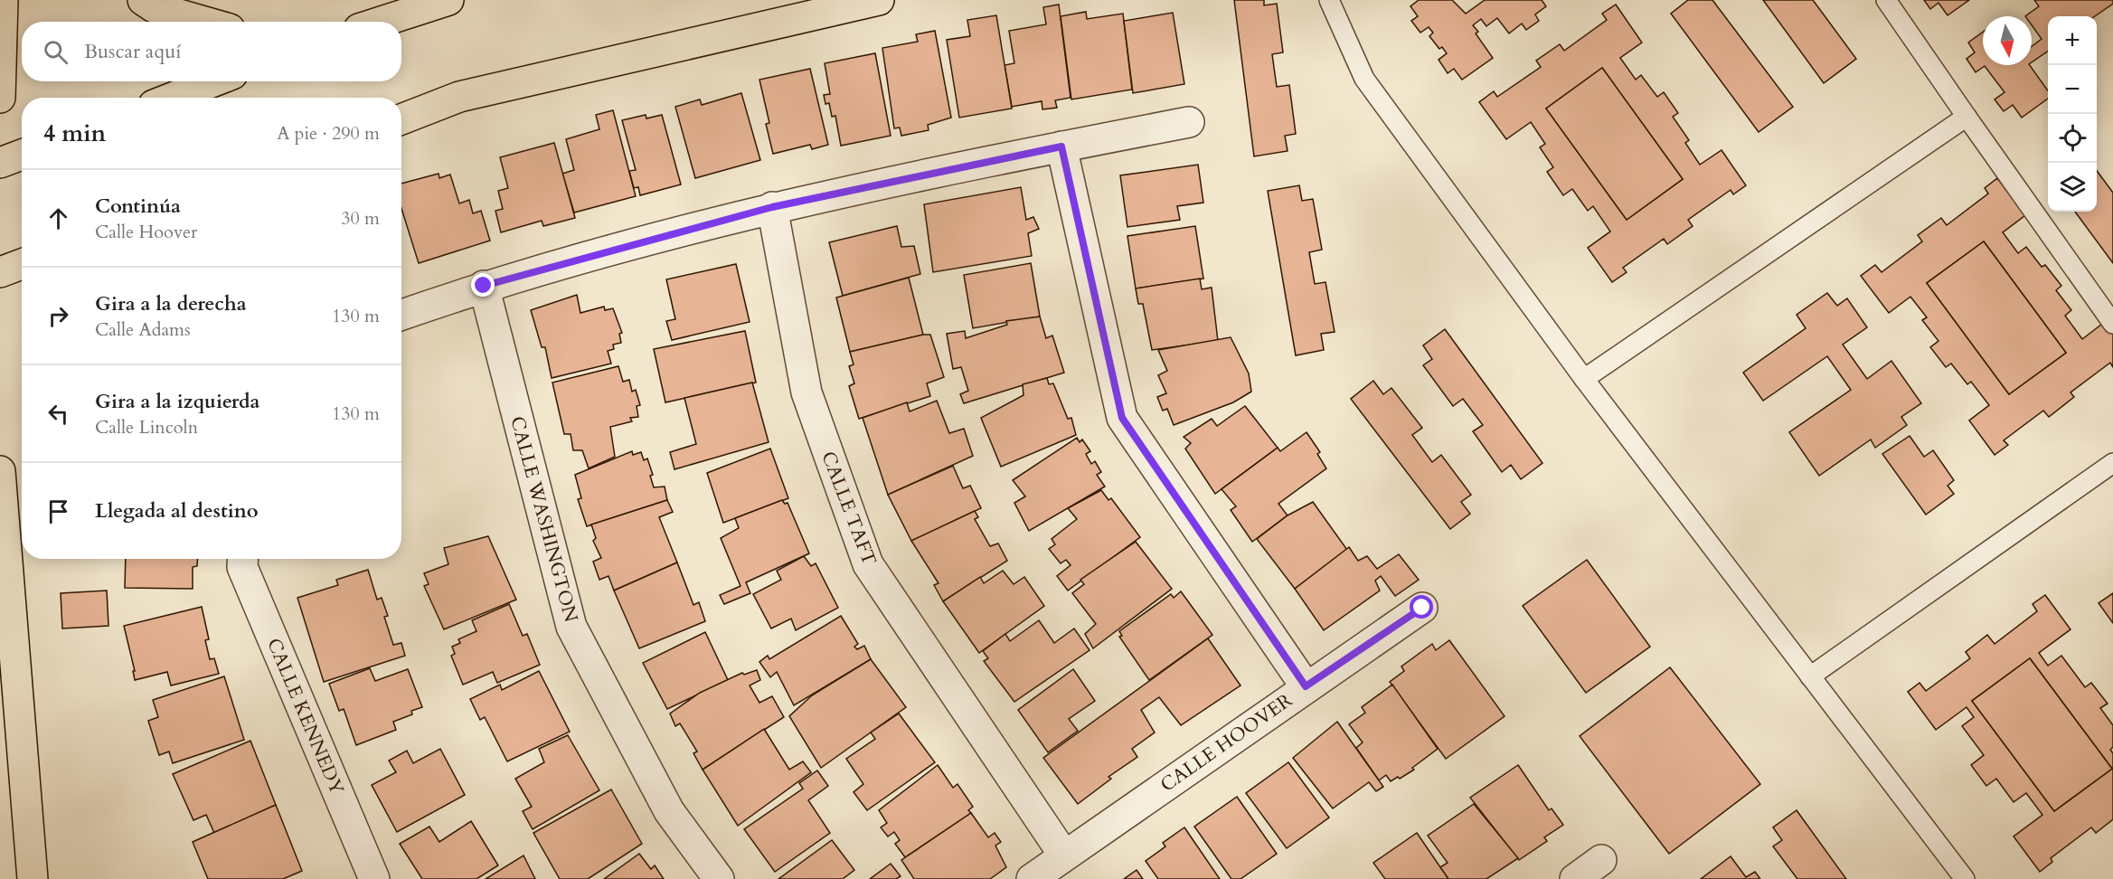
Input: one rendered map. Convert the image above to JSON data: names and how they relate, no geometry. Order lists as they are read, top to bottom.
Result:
{
  "streets": {
    "street": [
      "CALLE TAFT",
      "CALLE WASHINGTON",
      "CALLE KENNEDY",
      "CALLE HOOVER"
    ]
  },
  "crossings": [
    ["CALLE TAFT", "CALLE HOOVER"]
  ],
  "north": "bottom",
  "page": {
    "map_buttons": ["+", "−"],
    "search": "Buscar aquí",
    "heading": ["4 min", "A pie · 290 m"],
    "list": [
      ["Continúa", "Calle Hoover", "30 m"],
      ["Gira a la derecha", "Calle Adams", "130 m"],
      ["Gira a la izquierda", "Calle Lincoln", "130 m"],
      "Llegada al destino"
    ]
  }
}
